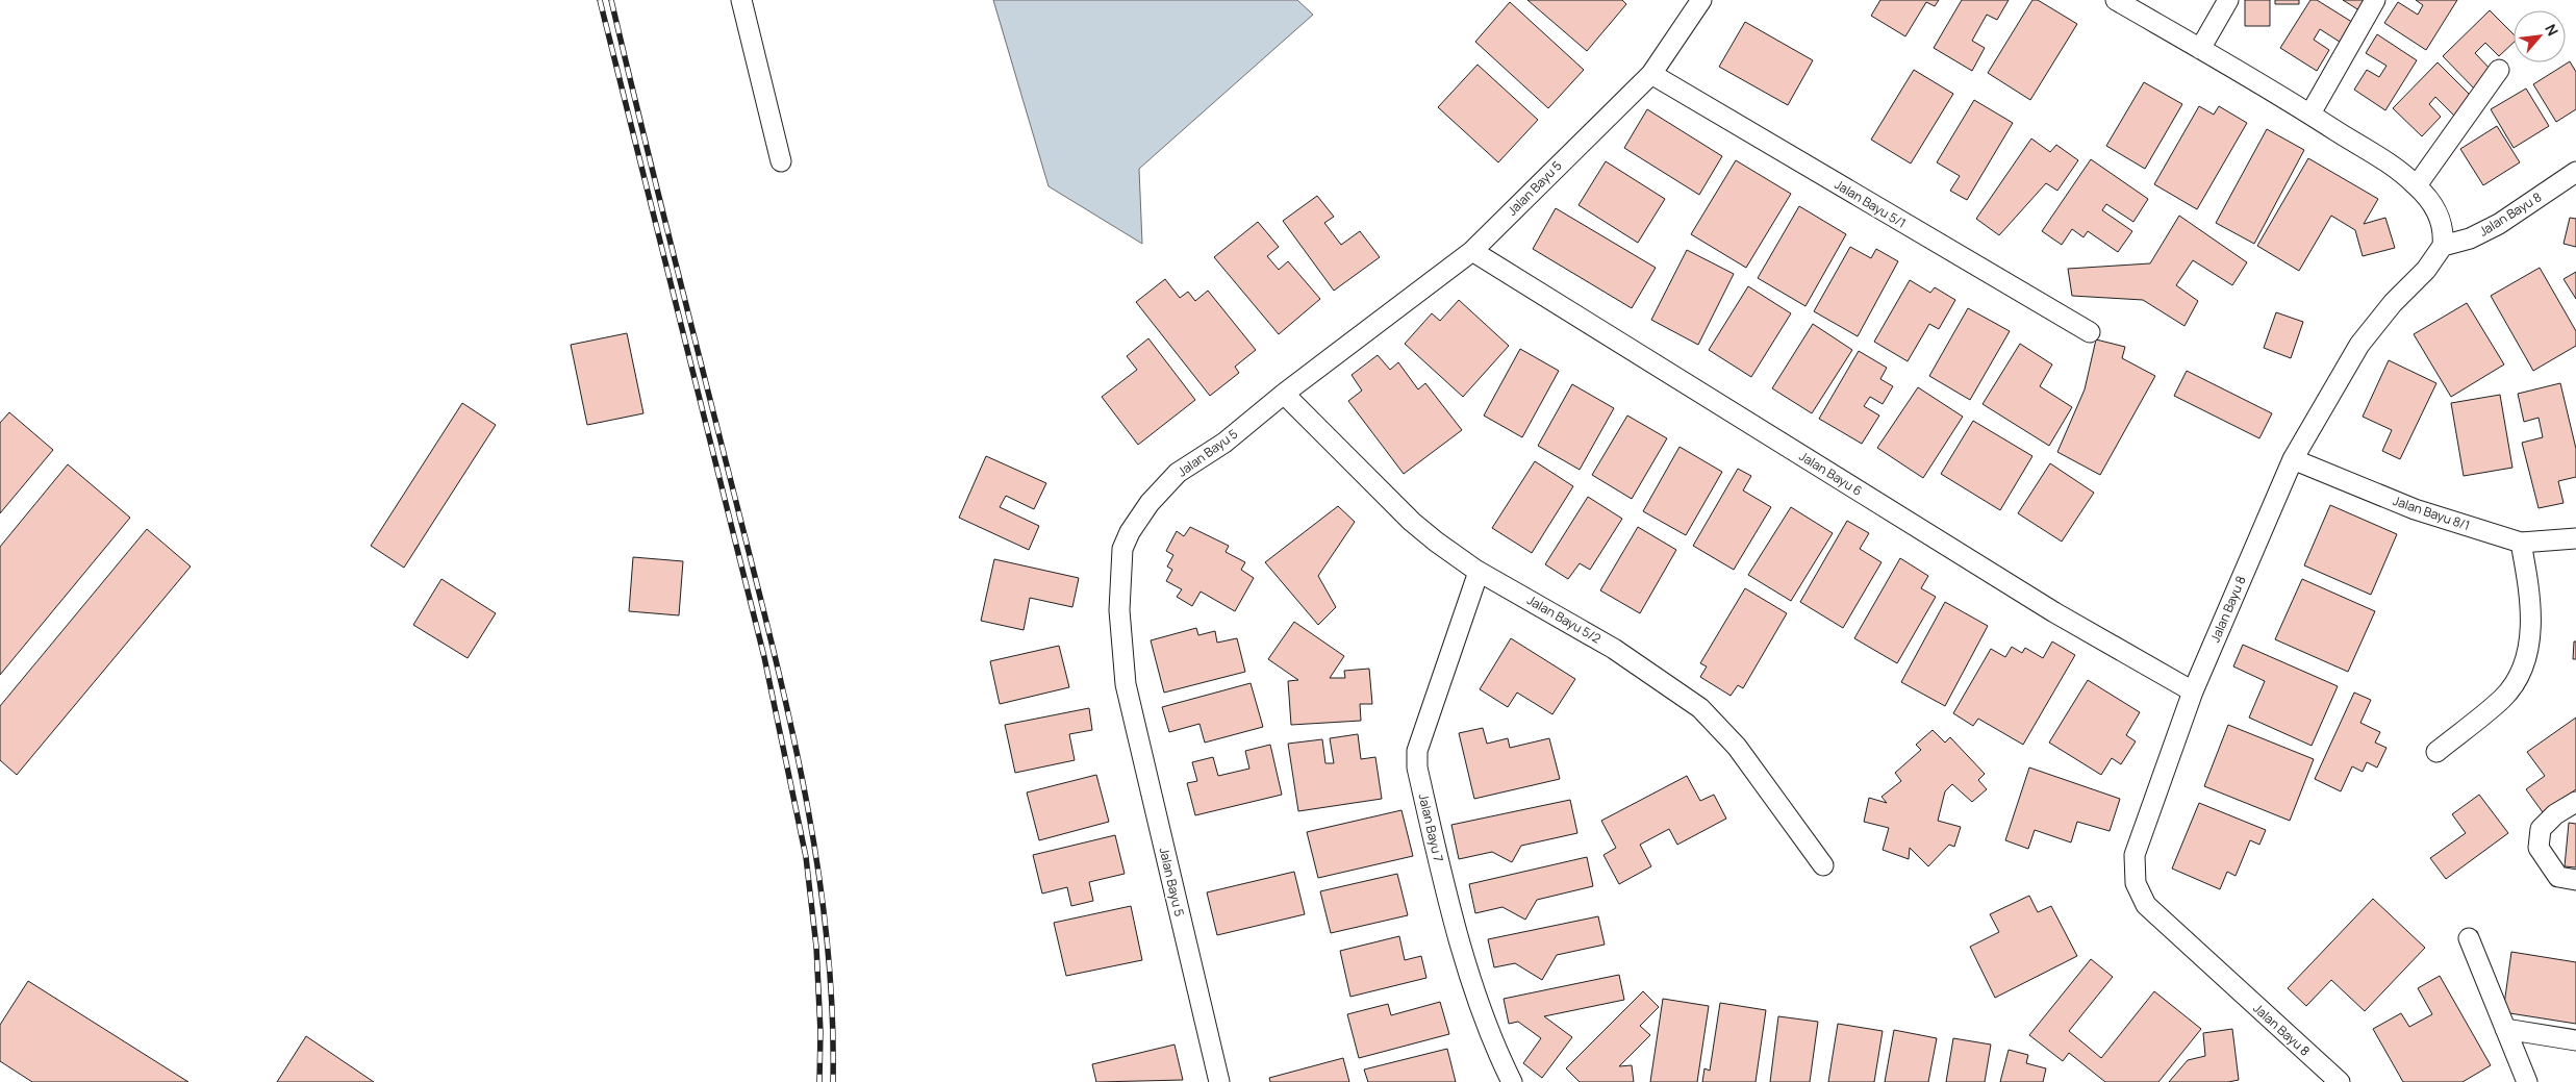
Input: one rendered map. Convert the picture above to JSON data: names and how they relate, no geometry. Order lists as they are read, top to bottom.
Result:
{
  "streets": {
    "street": [
      "Jalan Bayu 5",
      "Jalan Bayu 5/1",
      "Jalan Bayu 8",
      "Jalan Bayu 6",
      "Jalan Bayu 8/1",
      "Jalan Bayu 5/2",
      "Jalan Bayu 7"
    ]
  },
  "crossings": [
    ["Jalan Bayu 5", "Jalan Bayu 5/1"],
    ["Jalan Bayu 5", "Jalan Bayu 6"],
    ["Jalan Bayu 5", "Jalan Bayu 5/2"],
    ["Jalan Bayu 8", "Jalan Bayu 6"],
    ["Jalan Bayu 8", "Jalan Bayu 8/1"],
    ["Jalan Bayu 5/2", "Jalan Bayu 7"]
  ],
  "north": "top right"
}
